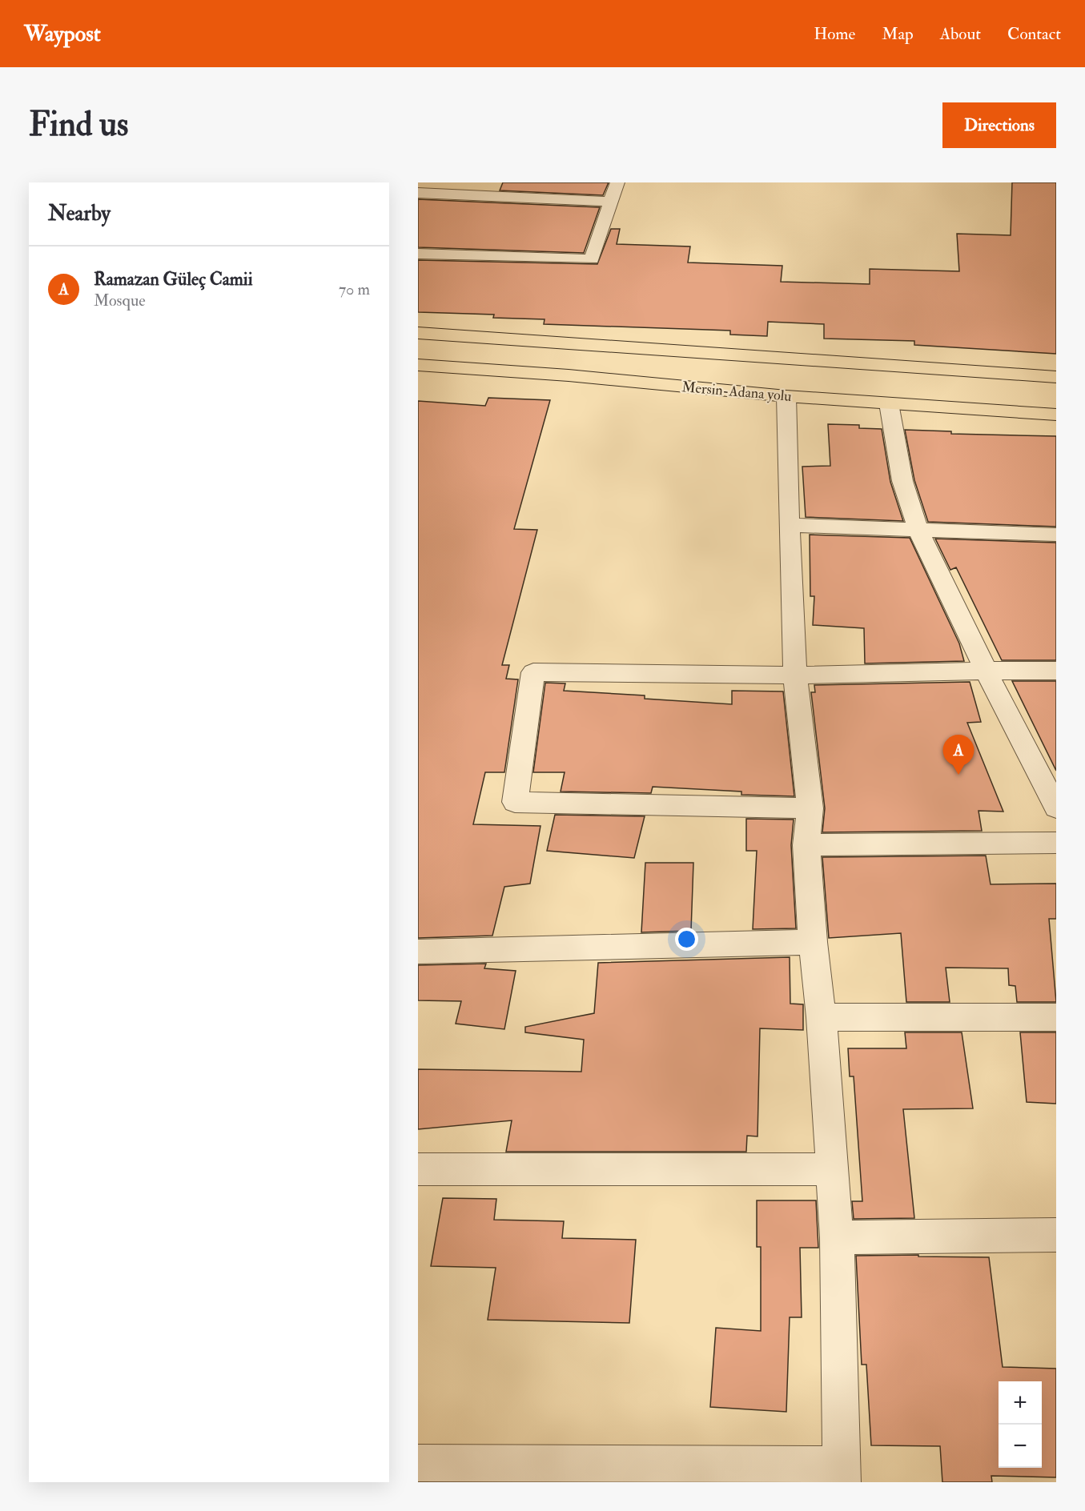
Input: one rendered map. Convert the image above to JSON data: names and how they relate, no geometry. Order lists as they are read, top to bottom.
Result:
{
  "streets": {
    "highway": ["Mersin-Adana yolu"]
  },
  "page": {
    "header": "Waypost",
    "nav": [
      "Home",
      "Map",
      "About",
      "Contact"
    ],
    "buttons": "Directions",
    "title": "Find us",
    "heading": "Nearby",
    "list": [
      {
        "mark": "A",
        "name": "Ramazan Güleç Camii",
        "note": "Mosque",
        "value": "70 m"
      }
    ],
    "pins": "A",
    "map_buttons": ["+", "−"]
  }
}
